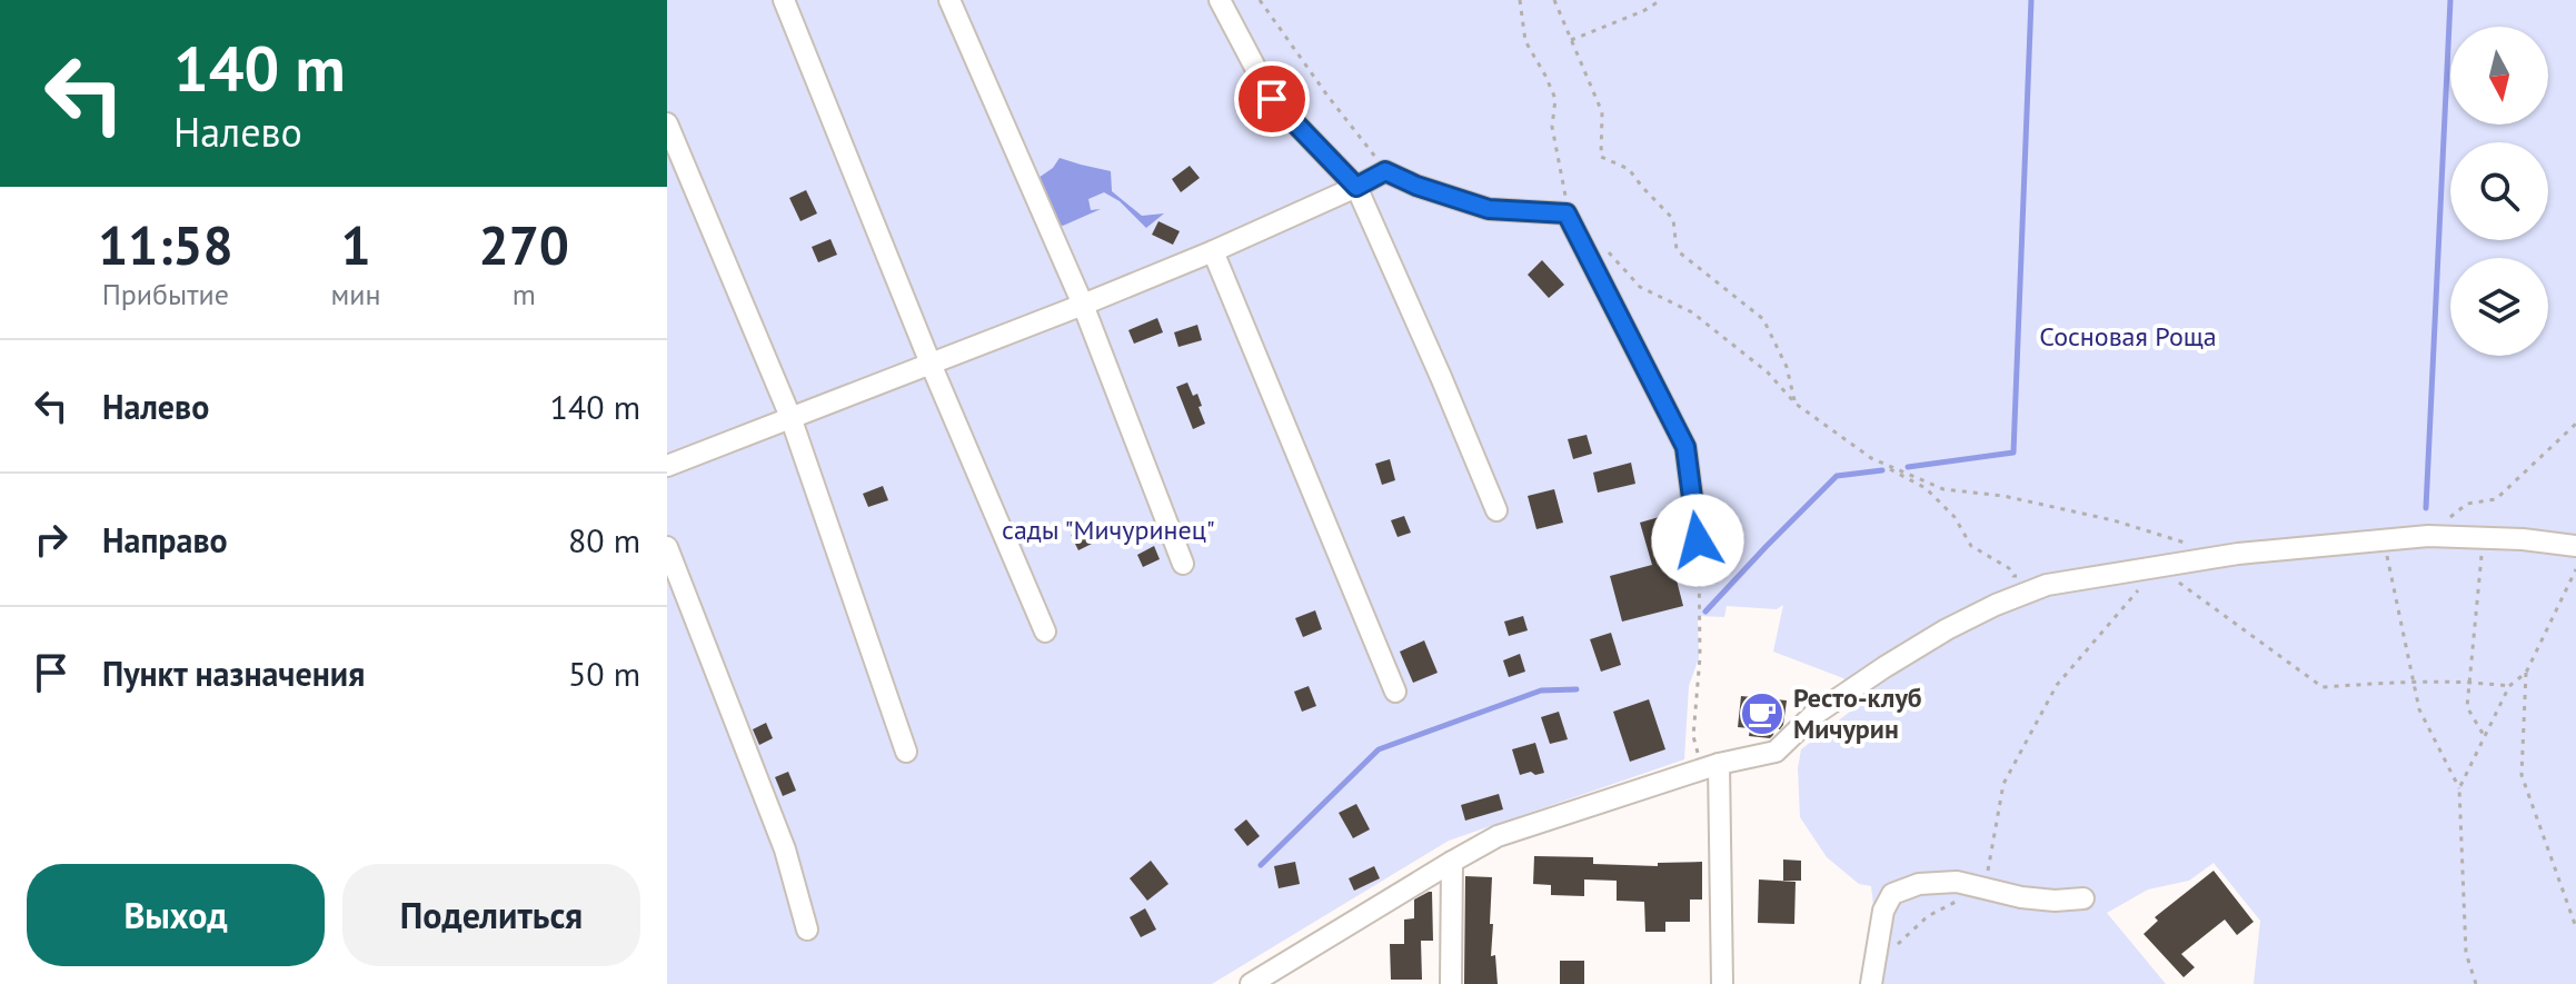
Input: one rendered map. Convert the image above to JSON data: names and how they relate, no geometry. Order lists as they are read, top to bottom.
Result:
{
  "parks": ["Сосновая Роща", "сады \"Мичуринец\""],
  "places": {
    "cafe": ["Ресто-клуб Мичурин"]
  },
  "north": "bottom",
  "page": {
    "turn": ["140 m", "Налево"],
    "eta": [
      "11:58",
      "Прибытие",
      "1",
      "мин",
      "270",
      "m"
    ],
    "list": [
      {
        "name": "Налево",
        "value": "140 m"
      },
      {
        "name": "Направо",
        "value": "80 m"
      },
      {
        "name": "Пункт назначения",
        "value": "50 m"
      }
    ],
    "buttons": ["Выход", "Поделиться"]
  }
}
